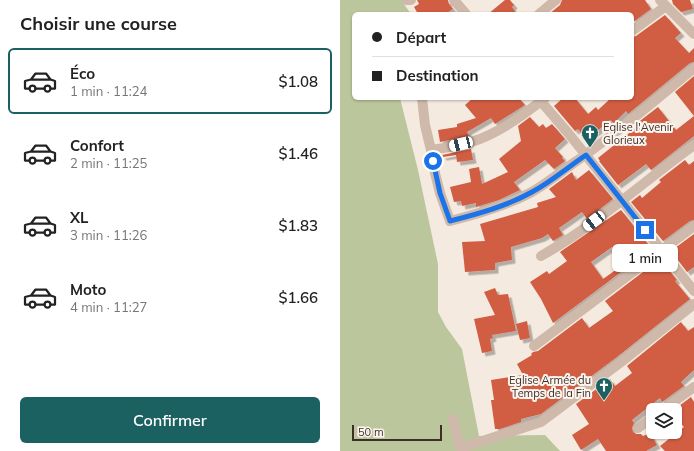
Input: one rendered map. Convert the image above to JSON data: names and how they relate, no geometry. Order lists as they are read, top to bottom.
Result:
{
  "places": {
    "church": ["Eglise l'Avenir Glorieux", "Eglise Armée du Temps de la Fin"]
  },
  "scale_bar": "50 m",
  "page": {
    "heading": "Choisir une course",
    "banner": ["Départ", "Destination"],
    "list": [
      {
        "name": "Éco",
        "note": "1 min · 11:24",
        "value": "$1.08"
      },
      {
        "name": "Confort",
        "note": "2 min · 11:25",
        "value": "$1.46"
      },
      {
        "name": "XL",
        "note": "3 min · 11:26",
        "value": "$1.83"
      },
      {
        "name": "Moto",
        "note": "4 min · 11:27",
        "value": "$1.66"
      }
    ],
    "bubble": "1 min",
    "buttons": "Confirmer",
    "scale": "50 m"
  }
}
